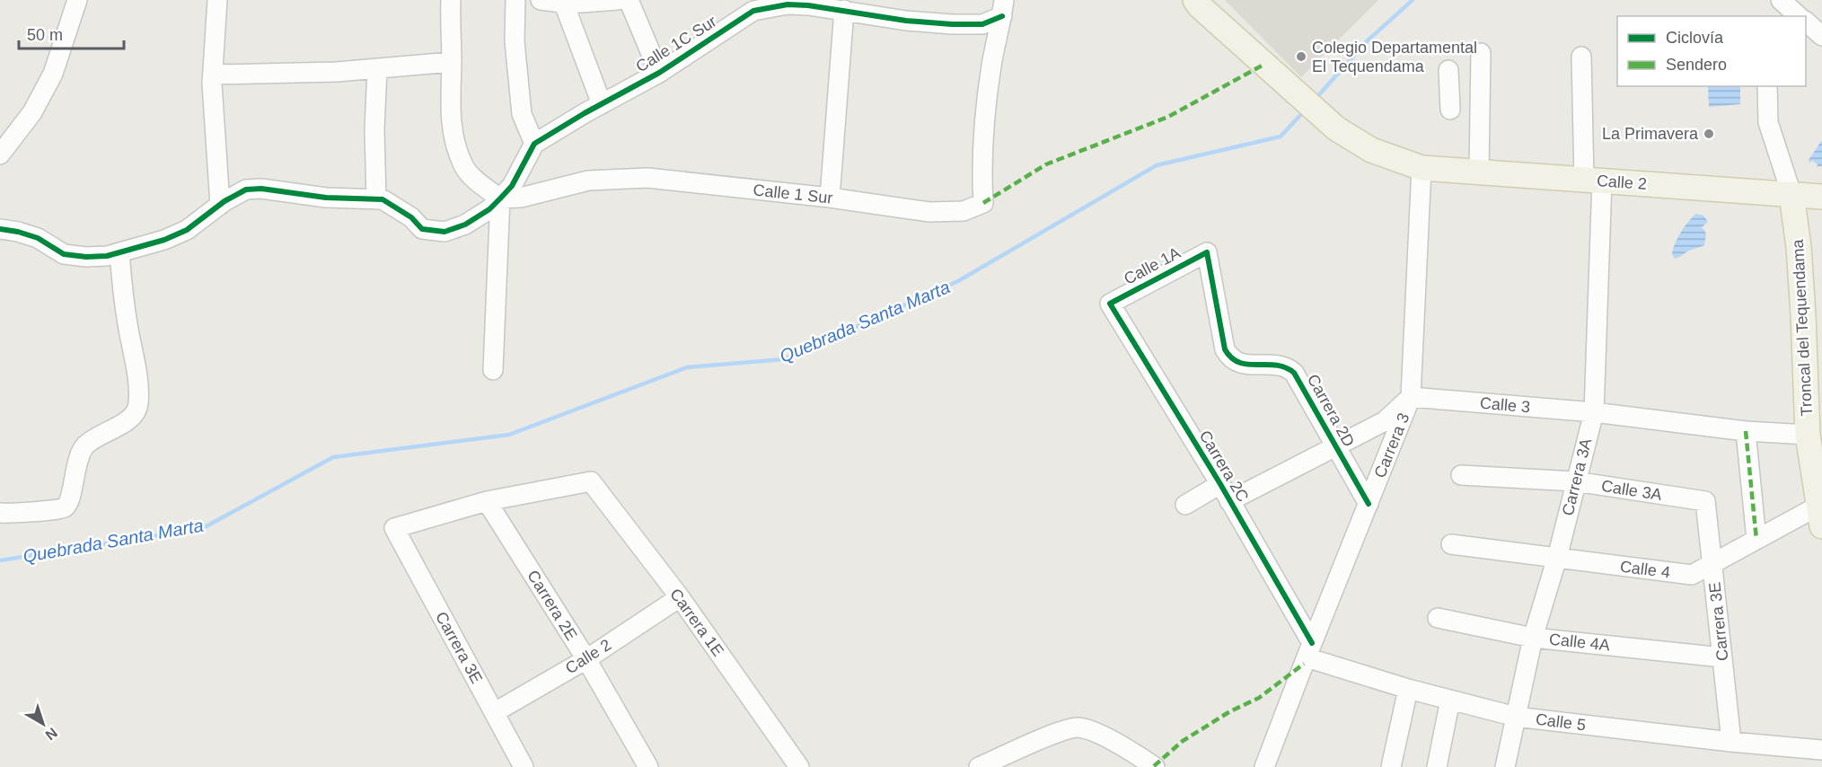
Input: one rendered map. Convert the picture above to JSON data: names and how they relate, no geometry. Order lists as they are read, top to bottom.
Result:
{
  "streets": {
    "main road": ["Calle 2", "Troncal del Tequendama"],
    "street": [
      "Calle 1C Sur",
      "Calle 1 Sur",
      "Calle 1A",
      "Calle 3",
      "Carrera 2D",
      "Carrera 3",
      "Carrera 2C",
      "Carrera 3A",
      "Calle 3A",
      "Calle 4",
      "Carrera 2E",
      "Carrera 3E",
      "Carrera 1E",
      "Calle 4A",
      "Calle 5"
    ]
  },
  "crossings": [
    ["Calle 1C Sur", "Calle 1 Sur"],
    ["Calle 2", "Troncal del Tequendama"],
    ["Calle 2", "Carrera 3"],
    ["Calle 2", "Carrera 3A"],
    ["Calle 2", "Carrera 2E"],
    ["Calle 2", "Carrera 3E"],
    ["Calle 2", "Carrera 1E"],
    ["Calle 1A", "Carrera 2D"],
    ["Calle 1A", "Carrera 2C"],
    ["Troncal del Tequendama", "Calle 3"],
    ["Troncal del Tequendama", "Calle 4"],
    ["Calle 3", "Carrera 3"],
    ["Calle 3", "Carrera 3A"],
    ["Carrera 2D", "Carrera 3"],
    ["Carrera 3", "Carrera 2C"],
    ["Carrera 3", "Calle 5"],
    ["Carrera 2C", "Calle 5"],
    ["Carrera 3A", "Calle 3A"],
    ["Carrera 3A", "Calle 4"],
    ["Carrera 3A", "Calle 4A"],
    ["Carrera 3A", "Calle 5"],
    ["Calle 3A", "Carrera 3E"],
    ["Calle 4", "Carrera 3E"],
    ["Carrera 2E", "Carrera 3E"],
    ["Carrera 2E", "Carrera 1E"],
    ["Carrera 3E", "Carrera 1E"],
    ["Carrera 3E", "Calle 4A"],
    ["Carrera 3E", "Calle 5"]
  ],
  "water": ["Quebrada Santa Marta"],
  "places": ["Colegio Departamental El Tequendama", "La Primavera"],
  "legend": ["Ciclovía", "Sendero"],
  "scale_bar": "50 m",
  "north": "bottom right"
}
